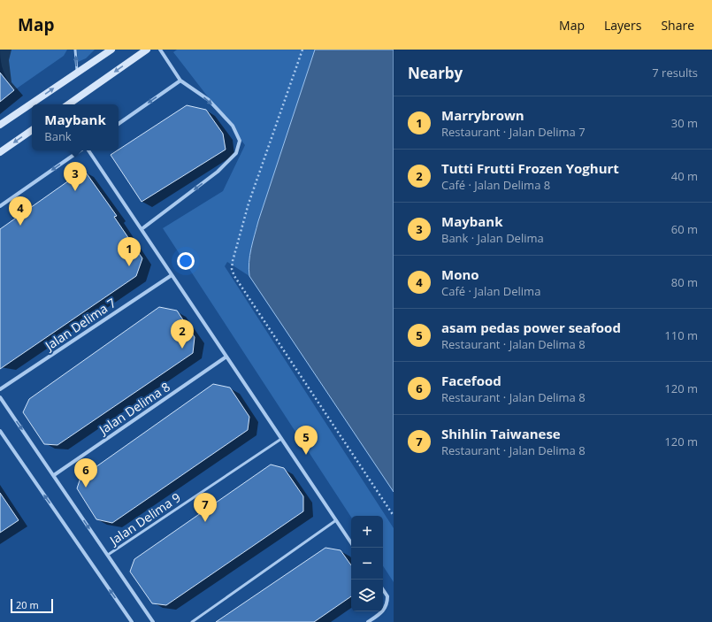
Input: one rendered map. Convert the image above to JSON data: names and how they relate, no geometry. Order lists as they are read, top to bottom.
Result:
{
  "streets": {
    "street": ["Jalan Delima 7", "Jalan Delima 8"],
    "lane": ["Jalan Delima 9"]
  },
  "scale_bar": "20 m",
  "page": {
    "header": "Map",
    "nav": ["Map", "Layers", "Share"],
    "heading": ["Nearby", "7 results"],
    "list": [
      {
        "mark": "1",
        "name": "Marrybrown",
        "note": "Restaurant · Jalan Delima 7",
        "value": "30 m"
      },
      {
        "mark": "2",
        "name": "Tutti Frutti Frozen Yoghurt",
        "note": "Café · Jalan Delima 8",
        "value": "40 m"
      },
      {
        "mark": "3",
        "name": "Maybank",
        "note": "Bank · Jalan Delima",
        "value": "60 m"
      },
      {
        "mark": "4",
        "name": "Mono",
        "note": "Café · Jalan Delima",
        "value": "80 m"
      },
      {
        "mark": "5",
        "name": "asam pedas power seafood",
        "note": "Restaurant · Jalan Delima 8",
        "value": "110 m"
      },
      {
        "mark": "6",
        "name": "Facefood",
        "note": "Restaurant · Jalan Delima 8",
        "value": "120 m"
      },
      {
        "mark": "7",
        "name": "Shihlin Taiwanese",
        "note": "Restaurant · Jalan Delima 8",
        "value": "120 m"
      }
    ],
    "popup": ["Maybank", "Bank"],
    "pins": [
      "3",
      "4",
      "1",
      "2",
      "5",
      "6",
      "7"
    ],
    "map_buttons": ["+", "−"],
    "scale": "20 m"
  }
}
